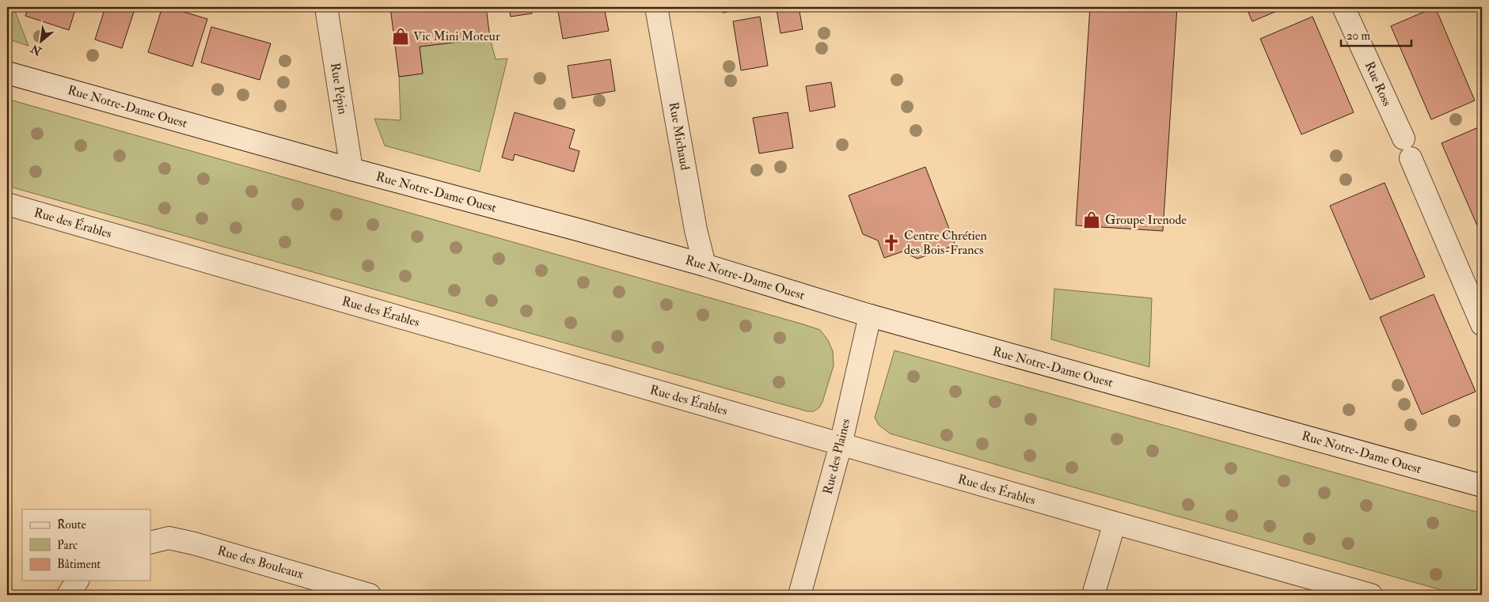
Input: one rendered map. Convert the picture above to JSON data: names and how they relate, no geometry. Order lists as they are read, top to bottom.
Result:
{
  "streets": {
    "street": [
      "Rue Ross",
      "Rue Pépin",
      "Rue Notre-Dame Ouest",
      "Rue Michaud",
      "Rue des Érables",
      "Rue des Plaines",
      "Rue des Bouleaux"
    ]
  },
  "crossings": [
    ["Rue Pépin", "Rue Notre-Dame Ouest"],
    ["Rue Notre-Dame Ouest", "Rue Michaud"],
    ["Rue Notre-Dame Ouest", "Rue des Plaines"],
    ["Rue des Érables", "Rue des Plaines"]
  ],
  "places": {
    "shop": ["Vic Mini Moteur", "Groupe Irenode"],
    "church": ["Centre Chrétien des Bois-Francs"]
  },
  "legend": ["Route", "Parc", "Bâtiment"],
  "scale_bar": "20 m",
  "north": "bottom left"
}
